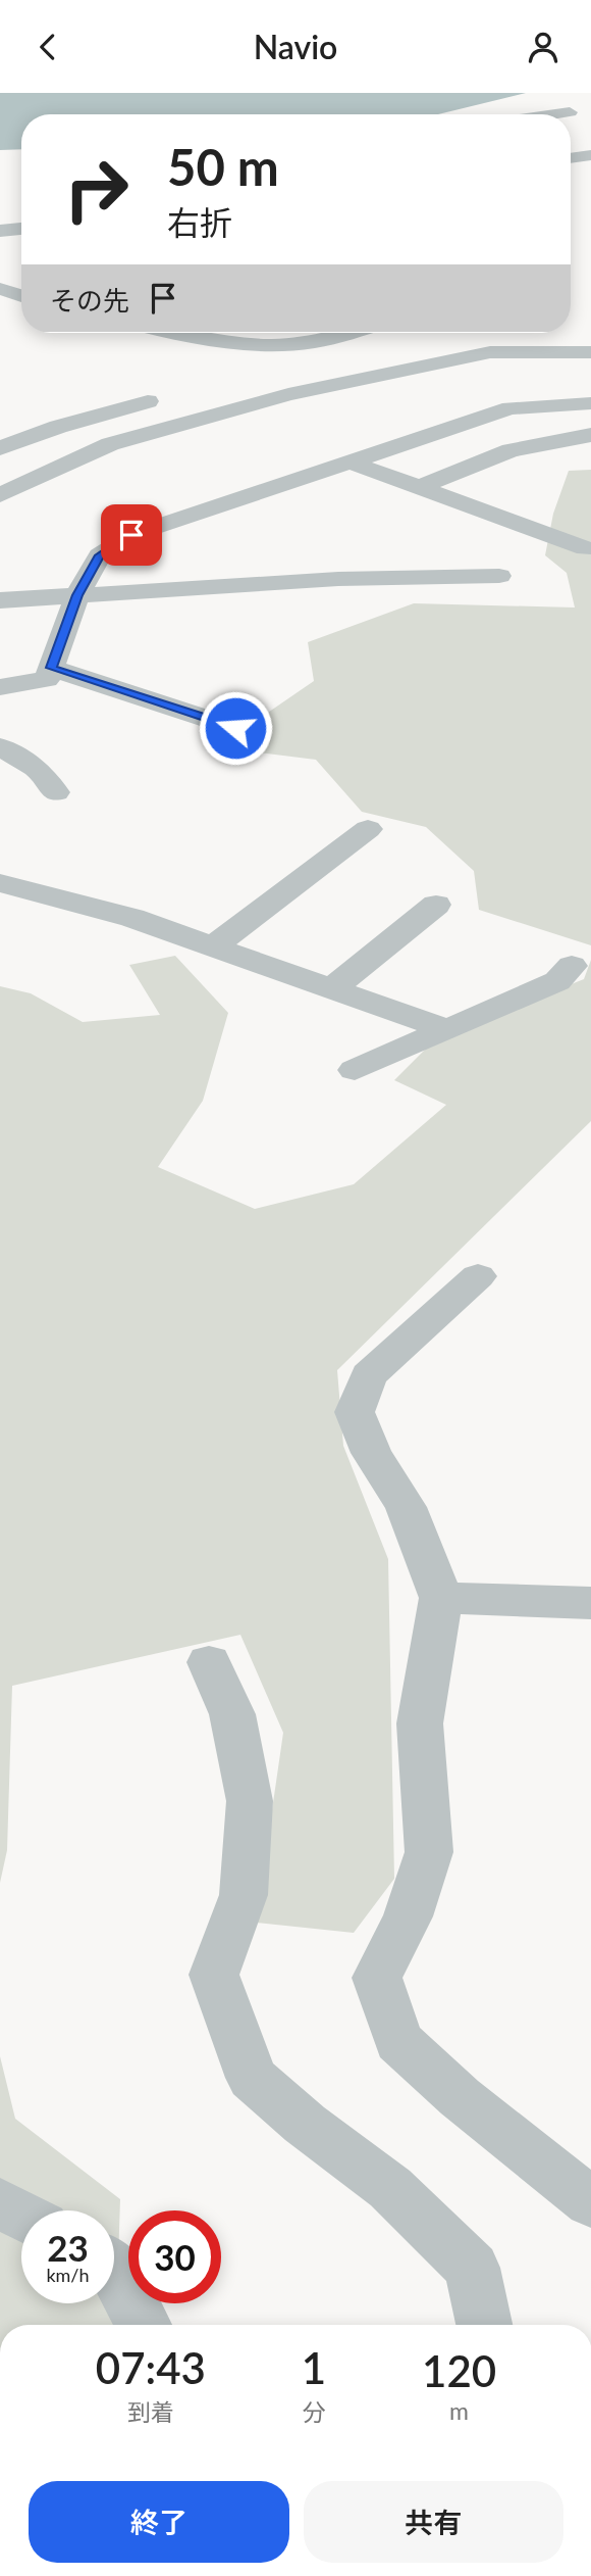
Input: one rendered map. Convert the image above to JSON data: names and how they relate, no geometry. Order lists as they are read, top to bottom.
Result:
{
  "page": {
    "header": "Navio",
    "turn": ["50 m", "右折"],
    "then": "その先",
    "speed": "23 km/h",
    "limit": "30",
    "eta": [
      "07:43",
      "到着",
      "1",
      "分",
      "120",
      "m"
    ],
    "buttons": ["終了", "共有"]
  }
}
